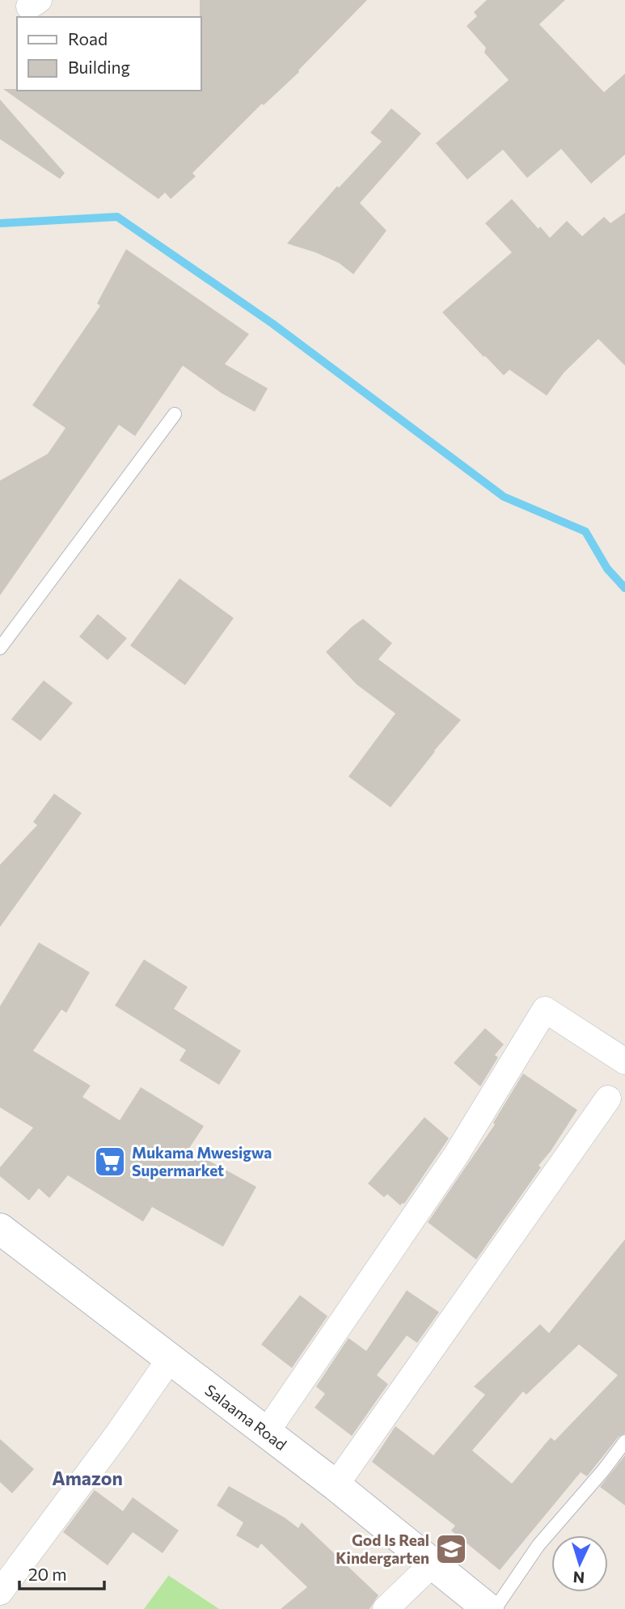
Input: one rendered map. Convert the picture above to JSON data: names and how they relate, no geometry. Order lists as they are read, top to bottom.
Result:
{
  "streets": {
    "main road": ["Salaama Road"]
  },
  "districts": ["Amazon"],
  "places": {
    "supermarket": ["Mukama Mwesigwa Supermarket"],
    "school or university": ["God Is Real Kindergarten"]
  },
  "legend": ["Road", "Building"],
  "scale_bar": "20 m",
  "north": "bottom"
}
